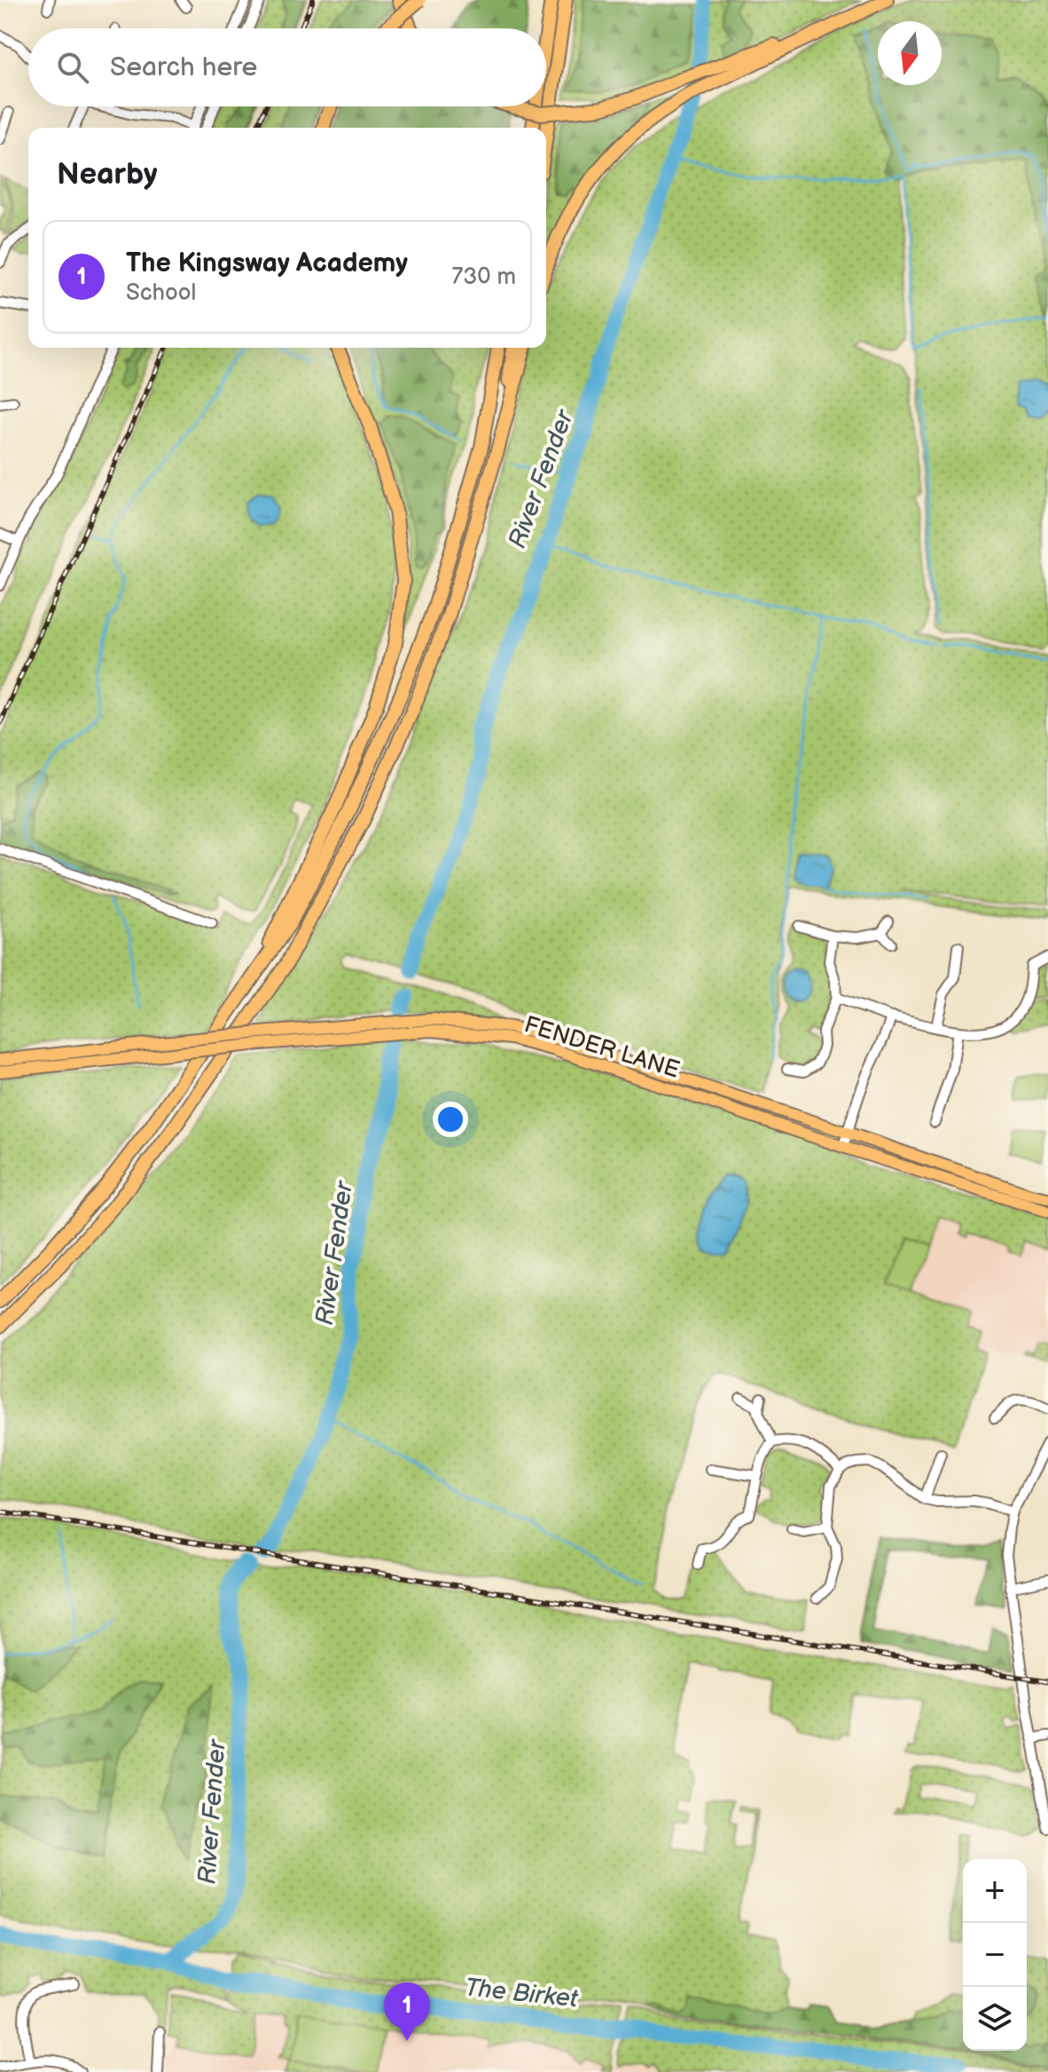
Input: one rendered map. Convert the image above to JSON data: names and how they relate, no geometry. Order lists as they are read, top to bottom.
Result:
{
  "streets": {
    "main road": ["FENDER LANE"]
  },
  "water": ["River Fender", "The Birket"],
  "north": "bottom",
  "page": {
    "search": "Search here",
    "heading": "Nearby",
    "list": [
      {
        "mark": "1",
        "name": "The Kingsway Academy",
        "note": "School",
        "value": "730 m"
      }
    ],
    "map_buttons": ["+", "−"],
    "pins": "1"
  }
}
